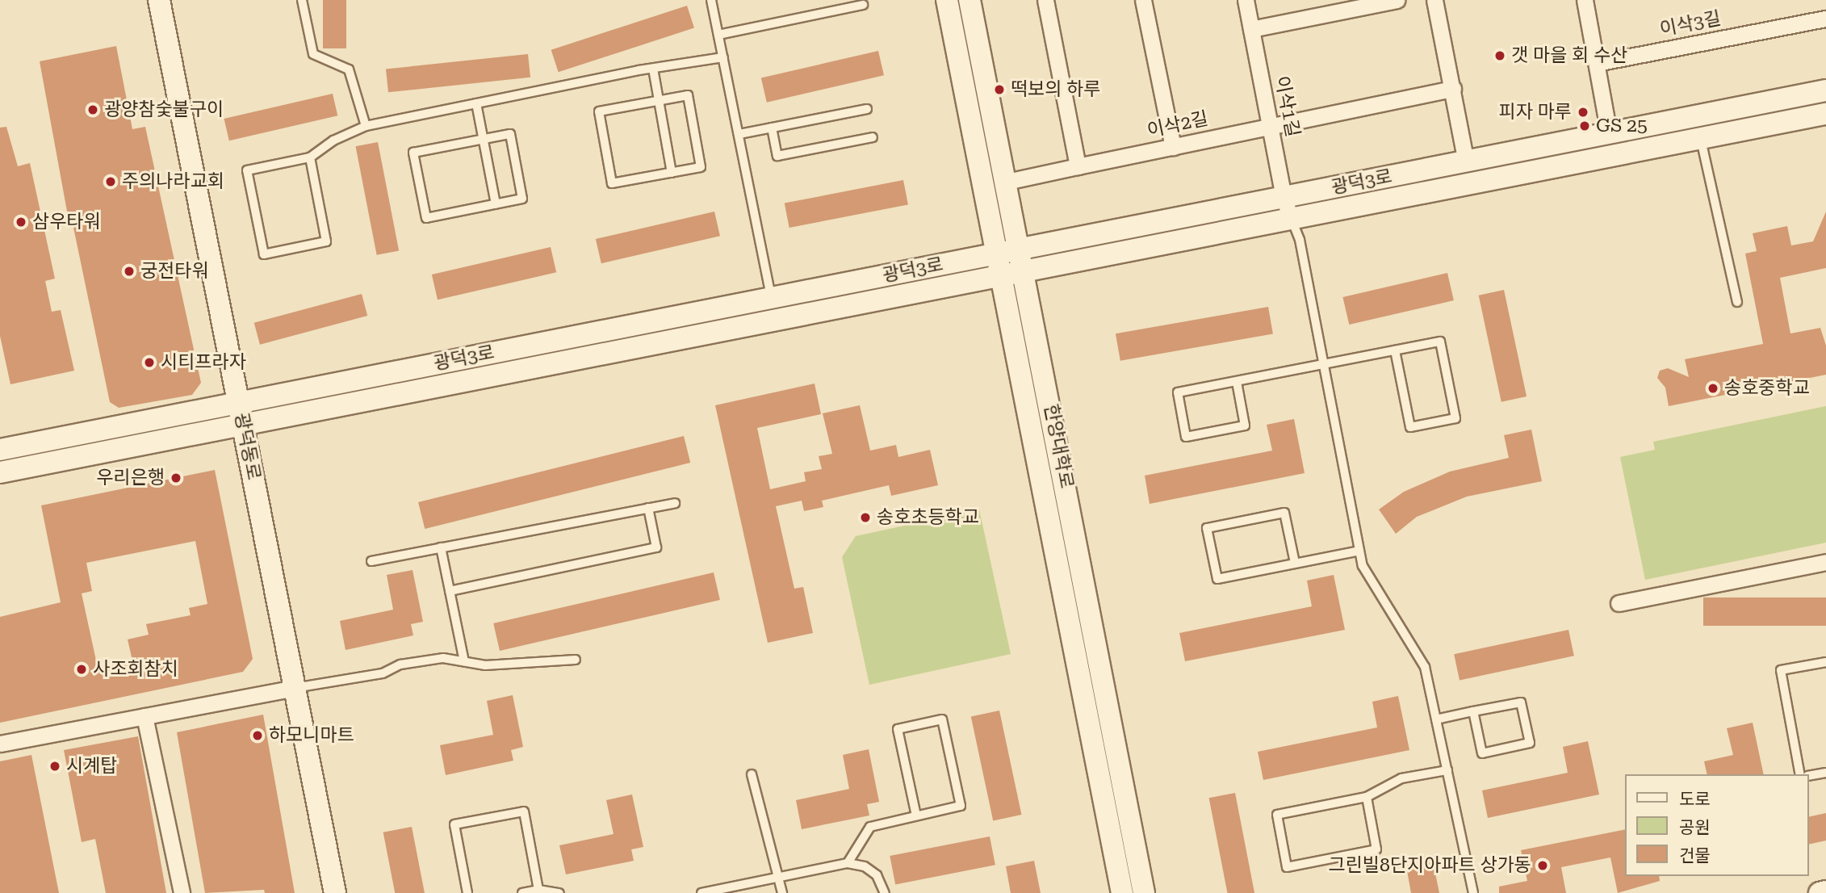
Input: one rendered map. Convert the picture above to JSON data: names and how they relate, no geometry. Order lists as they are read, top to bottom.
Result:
{
  "streets": {
    "street": [
      "이삭3길",
      "이삭1길",
      "이삭2길",
      "광덕3로",
      "광덕동로",
      "한양대학로"
    ]
  },
  "crossings": [
    ["이삭1길", "이삭2길"],
    ["이삭1길", "광덕3로"],
    ["이삭2길", "한양대학로"],
    ["광덕3로", "광덕동로"],
    ["광덕3로", "한양대학로"]
  ],
  "places": [
    "갯 마을 회 수산",
    "떡보의 하루",
    "광양참숯불구이",
    "피자 마루",
    "GS 25",
    "주의나라교회",
    "삼우타워",
    "궁전타워",
    "시티프라자",
    "송호중학교",
    "우리은행",
    "송호초등학교",
    "사조회참치",
    "하모니마트",
    "시계탑",
    "그린빌8단지아파트 상가동"
  ],
  "legend": ["도로", "공원", "건물"]
}
